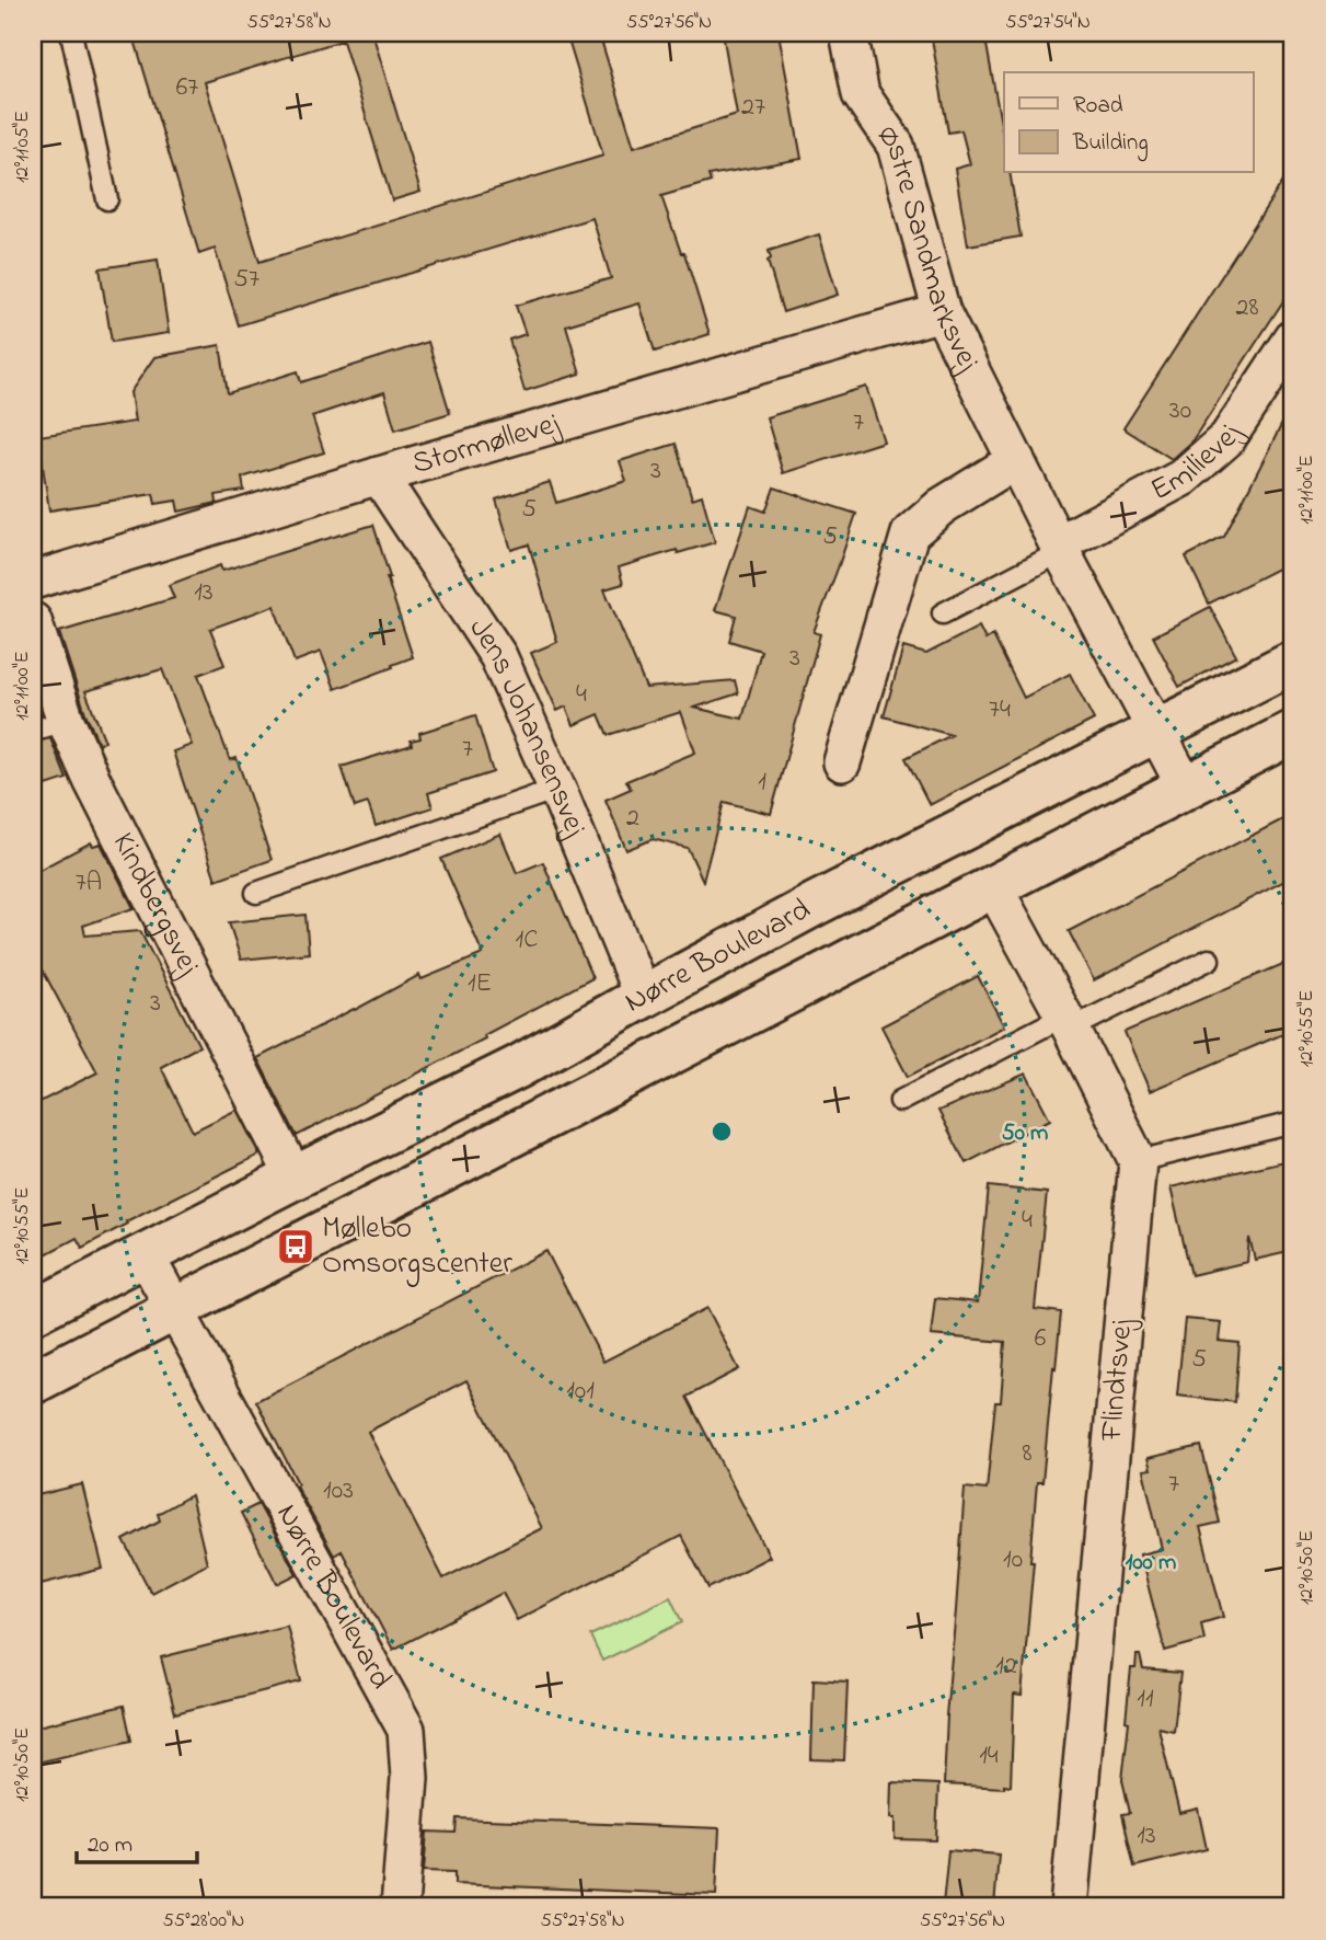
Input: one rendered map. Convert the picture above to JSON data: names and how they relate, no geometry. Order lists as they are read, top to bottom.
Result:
{
  "streets": {
    "street": [
      "Østre Sandmarksvej",
      "Stormøllevej",
      "Emilievej",
      "Jens Johansensvej",
      "Kindbergsvej",
      "Nørre Boulevard",
      "Flindtsvej"
    ]
  },
  "crossings": [
    ["Østre Sandmarksvej", "Stormøllevej"],
    ["Østre Sandmarksvej", "Emilievej"],
    ["Østre Sandmarksvej", "Nørre Boulevard"],
    ["Stormøllevej", "Jens Johansensvej"],
    ["Jens Johansensvej", "Nørre Boulevard"],
    ["Kindbergsvej", "Nørre Boulevard"]
  ],
  "places": {
    "bus stop": ["Møllebo Omsorgscenter"]
  },
  "house_numbers": [
    "67",
    "27",
    "57",
    "28",
    "30",
    "7",
    "3",
    "5",
    "5",
    "13",
    "3",
    "4",
    "74",
    "7",
    "1",
    "2",
    "7A",
    "1C",
    "1E",
    "3",
    "4",
    "6",
    "5",
    "101",
    "8",
    "7",
    "103",
    "10",
    "12",
    "11",
    "14",
    "13"
  ],
  "legend": ["Road", "Building"],
  "scale_bar": "20 m",
  "coordinates": [
    "55°27'58\"N",
    "55°27'56\"N",
    "55°27'54\"N",
    "12°11'05\"E",
    "12°11'00\"E",
    "12°10'55\"E",
    "12°10'50\"E",
    "55°28'00\"N"
  ],
  "rings": ["50 m", "100 m"]
}
